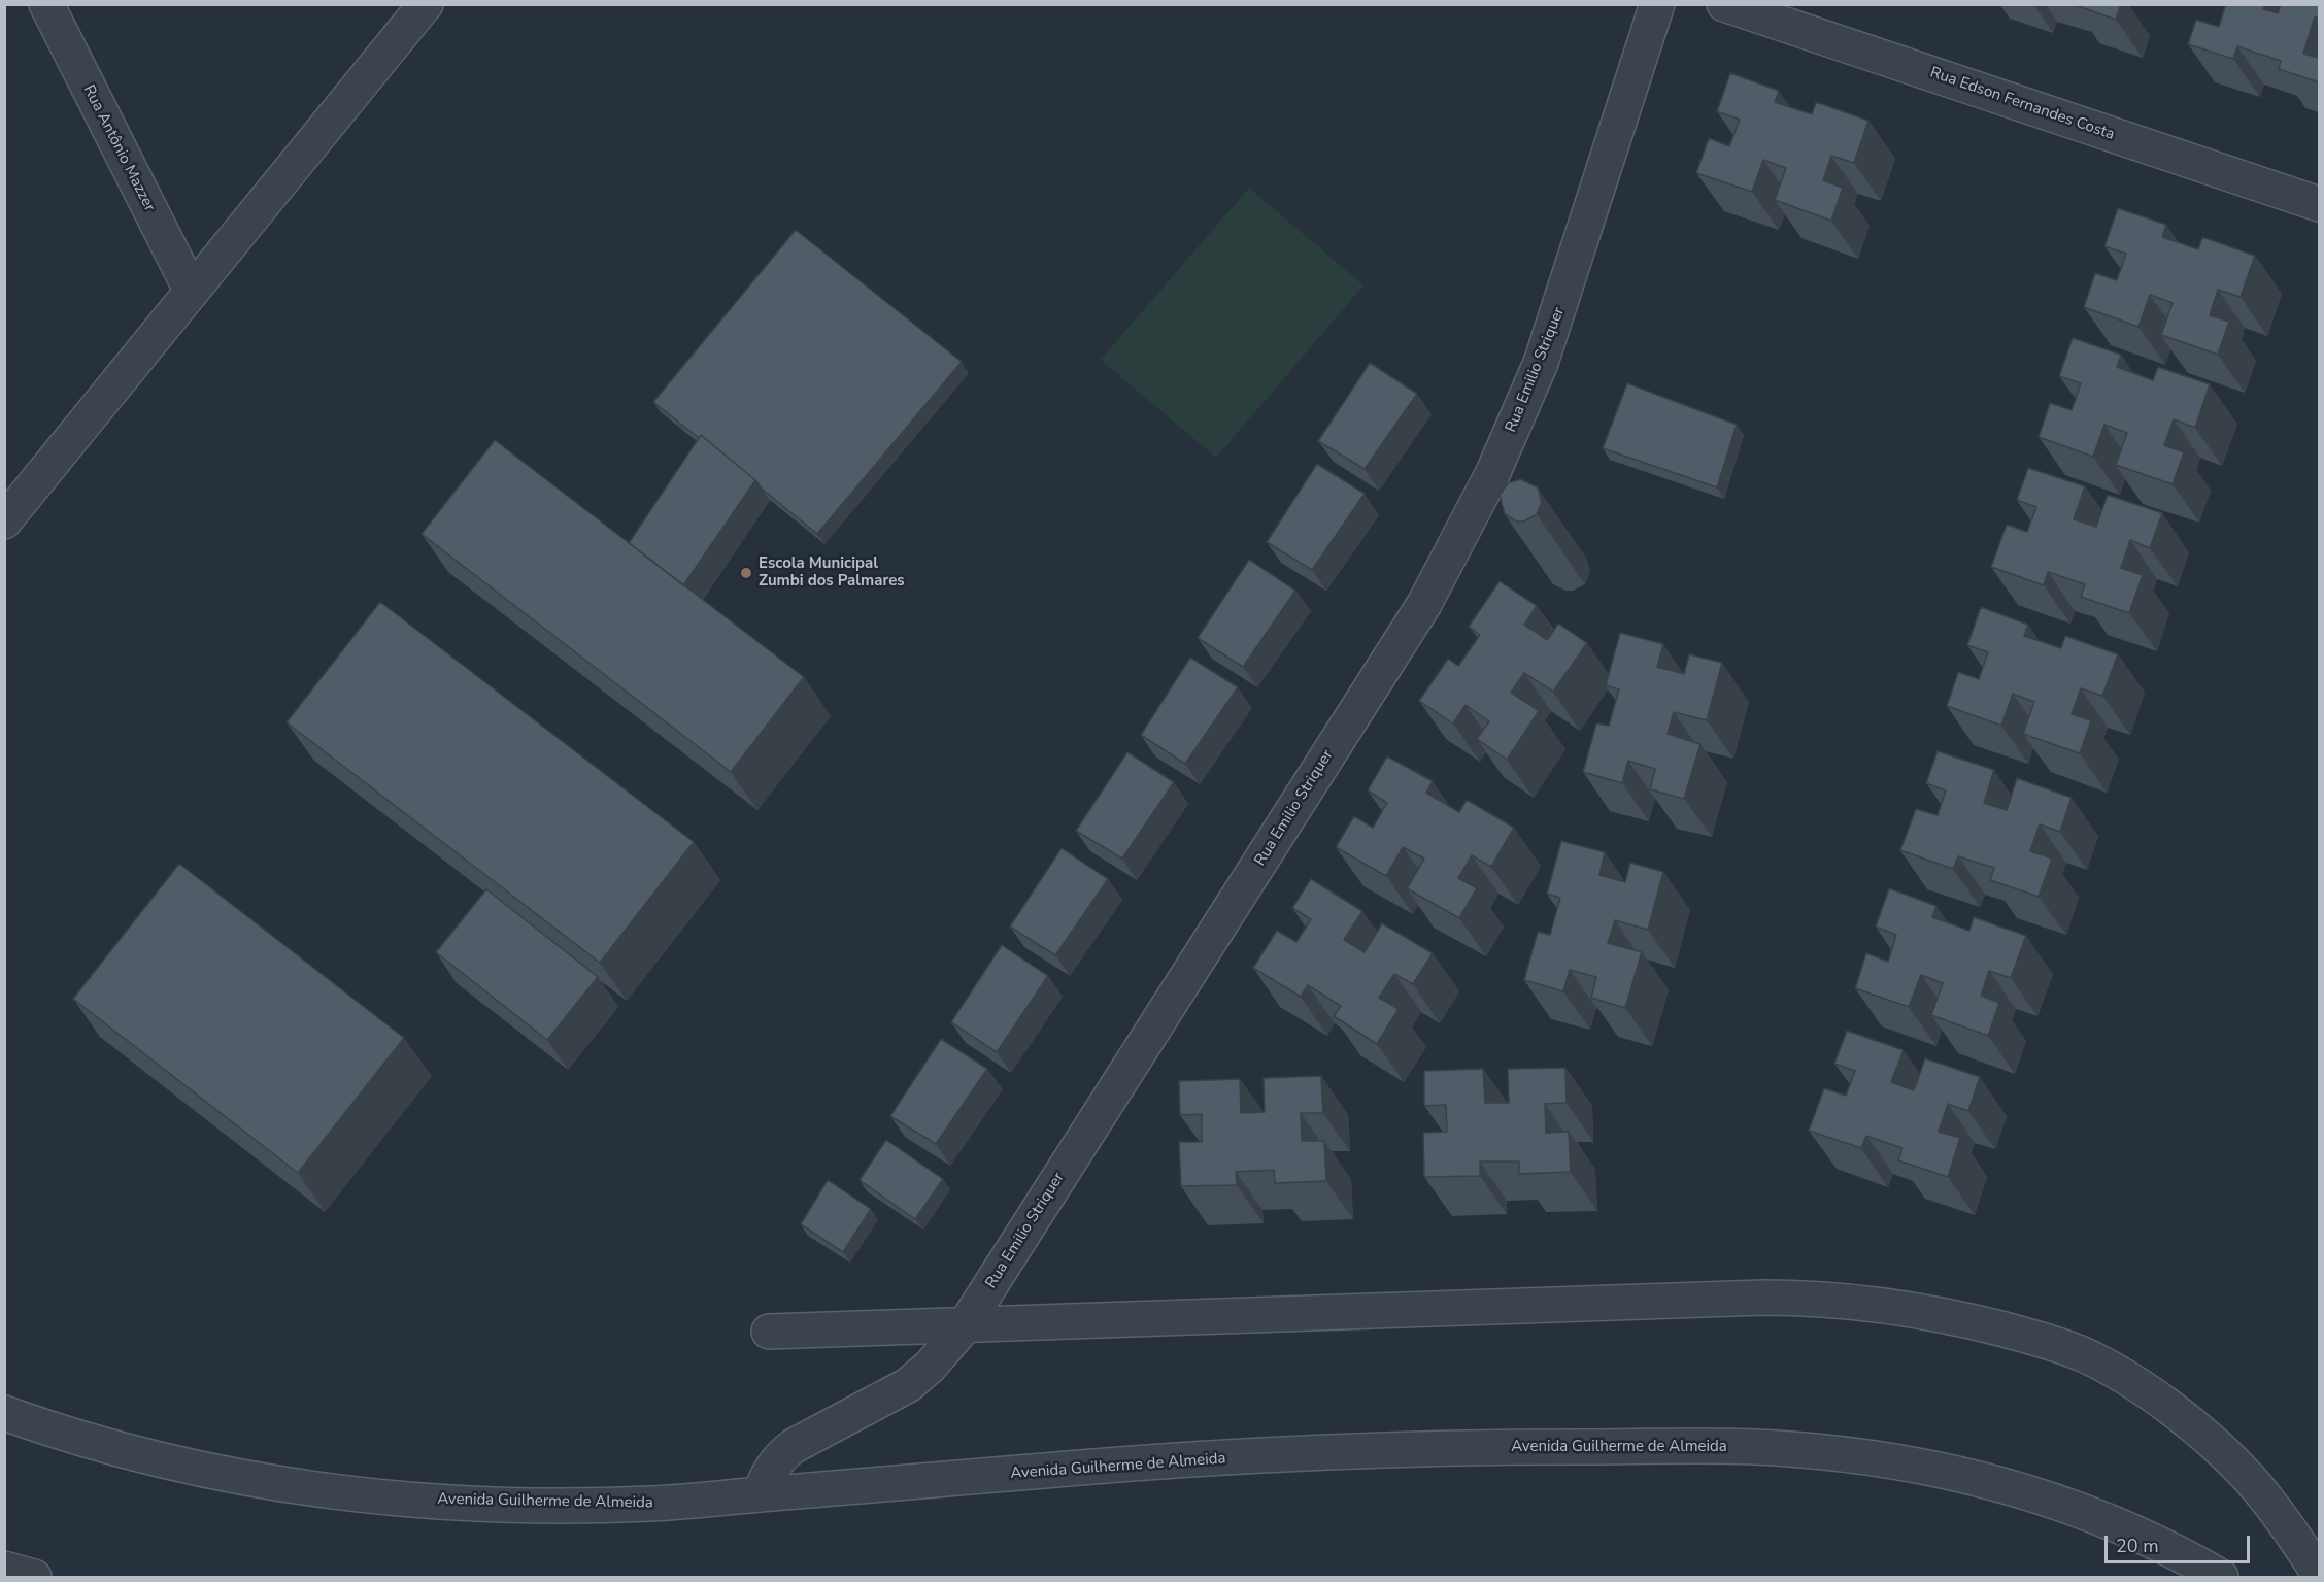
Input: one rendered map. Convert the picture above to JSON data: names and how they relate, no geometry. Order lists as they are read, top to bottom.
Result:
{
  "streets": {
    "street": [
      "Rua Edson Fernandes Costa",
      "Rua Antônio Mazzer",
      "Rua Emilio Striquer",
      "Avenida Guilherme de Almeida"
    ]
  },
  "crossings": [
    ["Rua Emilio Striquer", "Avenida Guilherme de Almeida"]
  ],
  "places": ["Escola Municipal Zumbi dos Palmares"],
  "scale_bar": "20 m"
}
